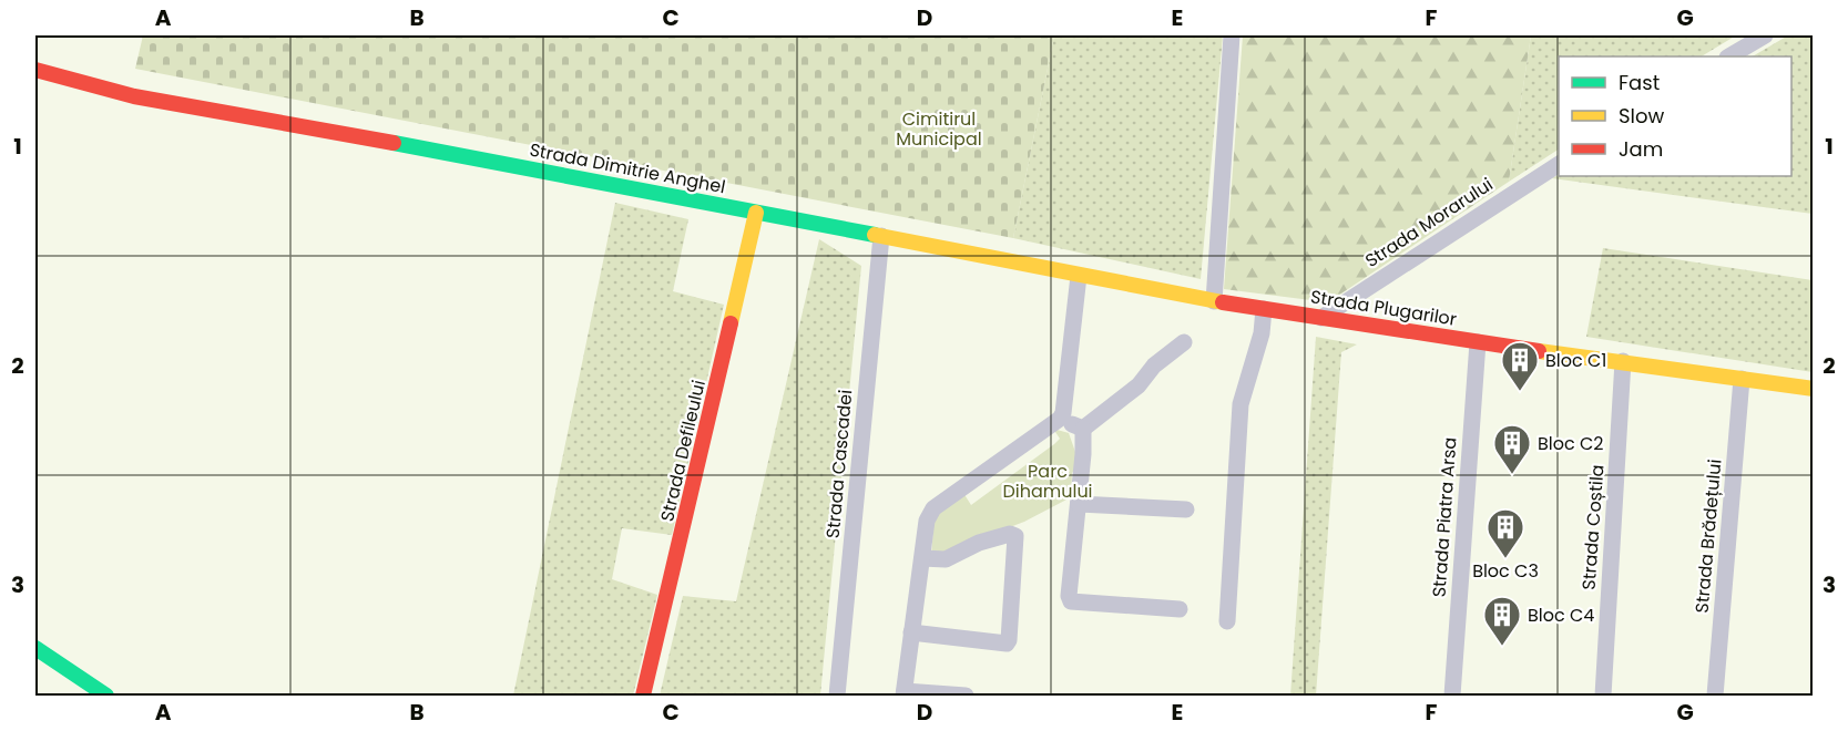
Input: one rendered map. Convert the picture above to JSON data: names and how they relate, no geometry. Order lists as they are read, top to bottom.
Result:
{
  "streets": {
    "street": [
      "Strada Dimitrie Anghel",
      "Strada Morarului",
      "Strada Plugarilor",
      "Strada Defileului",
      "Strada Cascadei",
      "Strada Piatra Arsa",
      "Strada Coștila",
      "Strada Brădețului"
    ]
  },
  "crossings": [
    ["Strada Dimitrie Anghel", "Strada Plugarilor"],
    ["Strada Dimitrie Anghel", "Strada Defileului"],
    ["Strada Dimitrie Anghel", "Strada Cascadei"],
    ["Strada Morarului", "Strada Plugarilor"],
    ["Strada Plugarilor", "Strada Piatra Arsa"],
    ["Strada Plugarilor", "Strada Coștila"],
    ["Strada Plugarilor", "Strada Brădețului"]
  ],
  "parks": ["Cimitirul Municipal", "Parc Dihamului"],
  "places": {
    "building": [
      "Bloc C1",
      "Bloc C2",
      "Bloc C3",
      "Bloc C4"
    ]
  },
  "legend": ["Fast", "Slow", "Jam"],
  "grid": {
    "columns": [
      "A",
      "B",
      "C",
      "D",
      "E",
      "F",
      "G"
    ],
    "rows": ["1", "2", "3"]
  }
}
